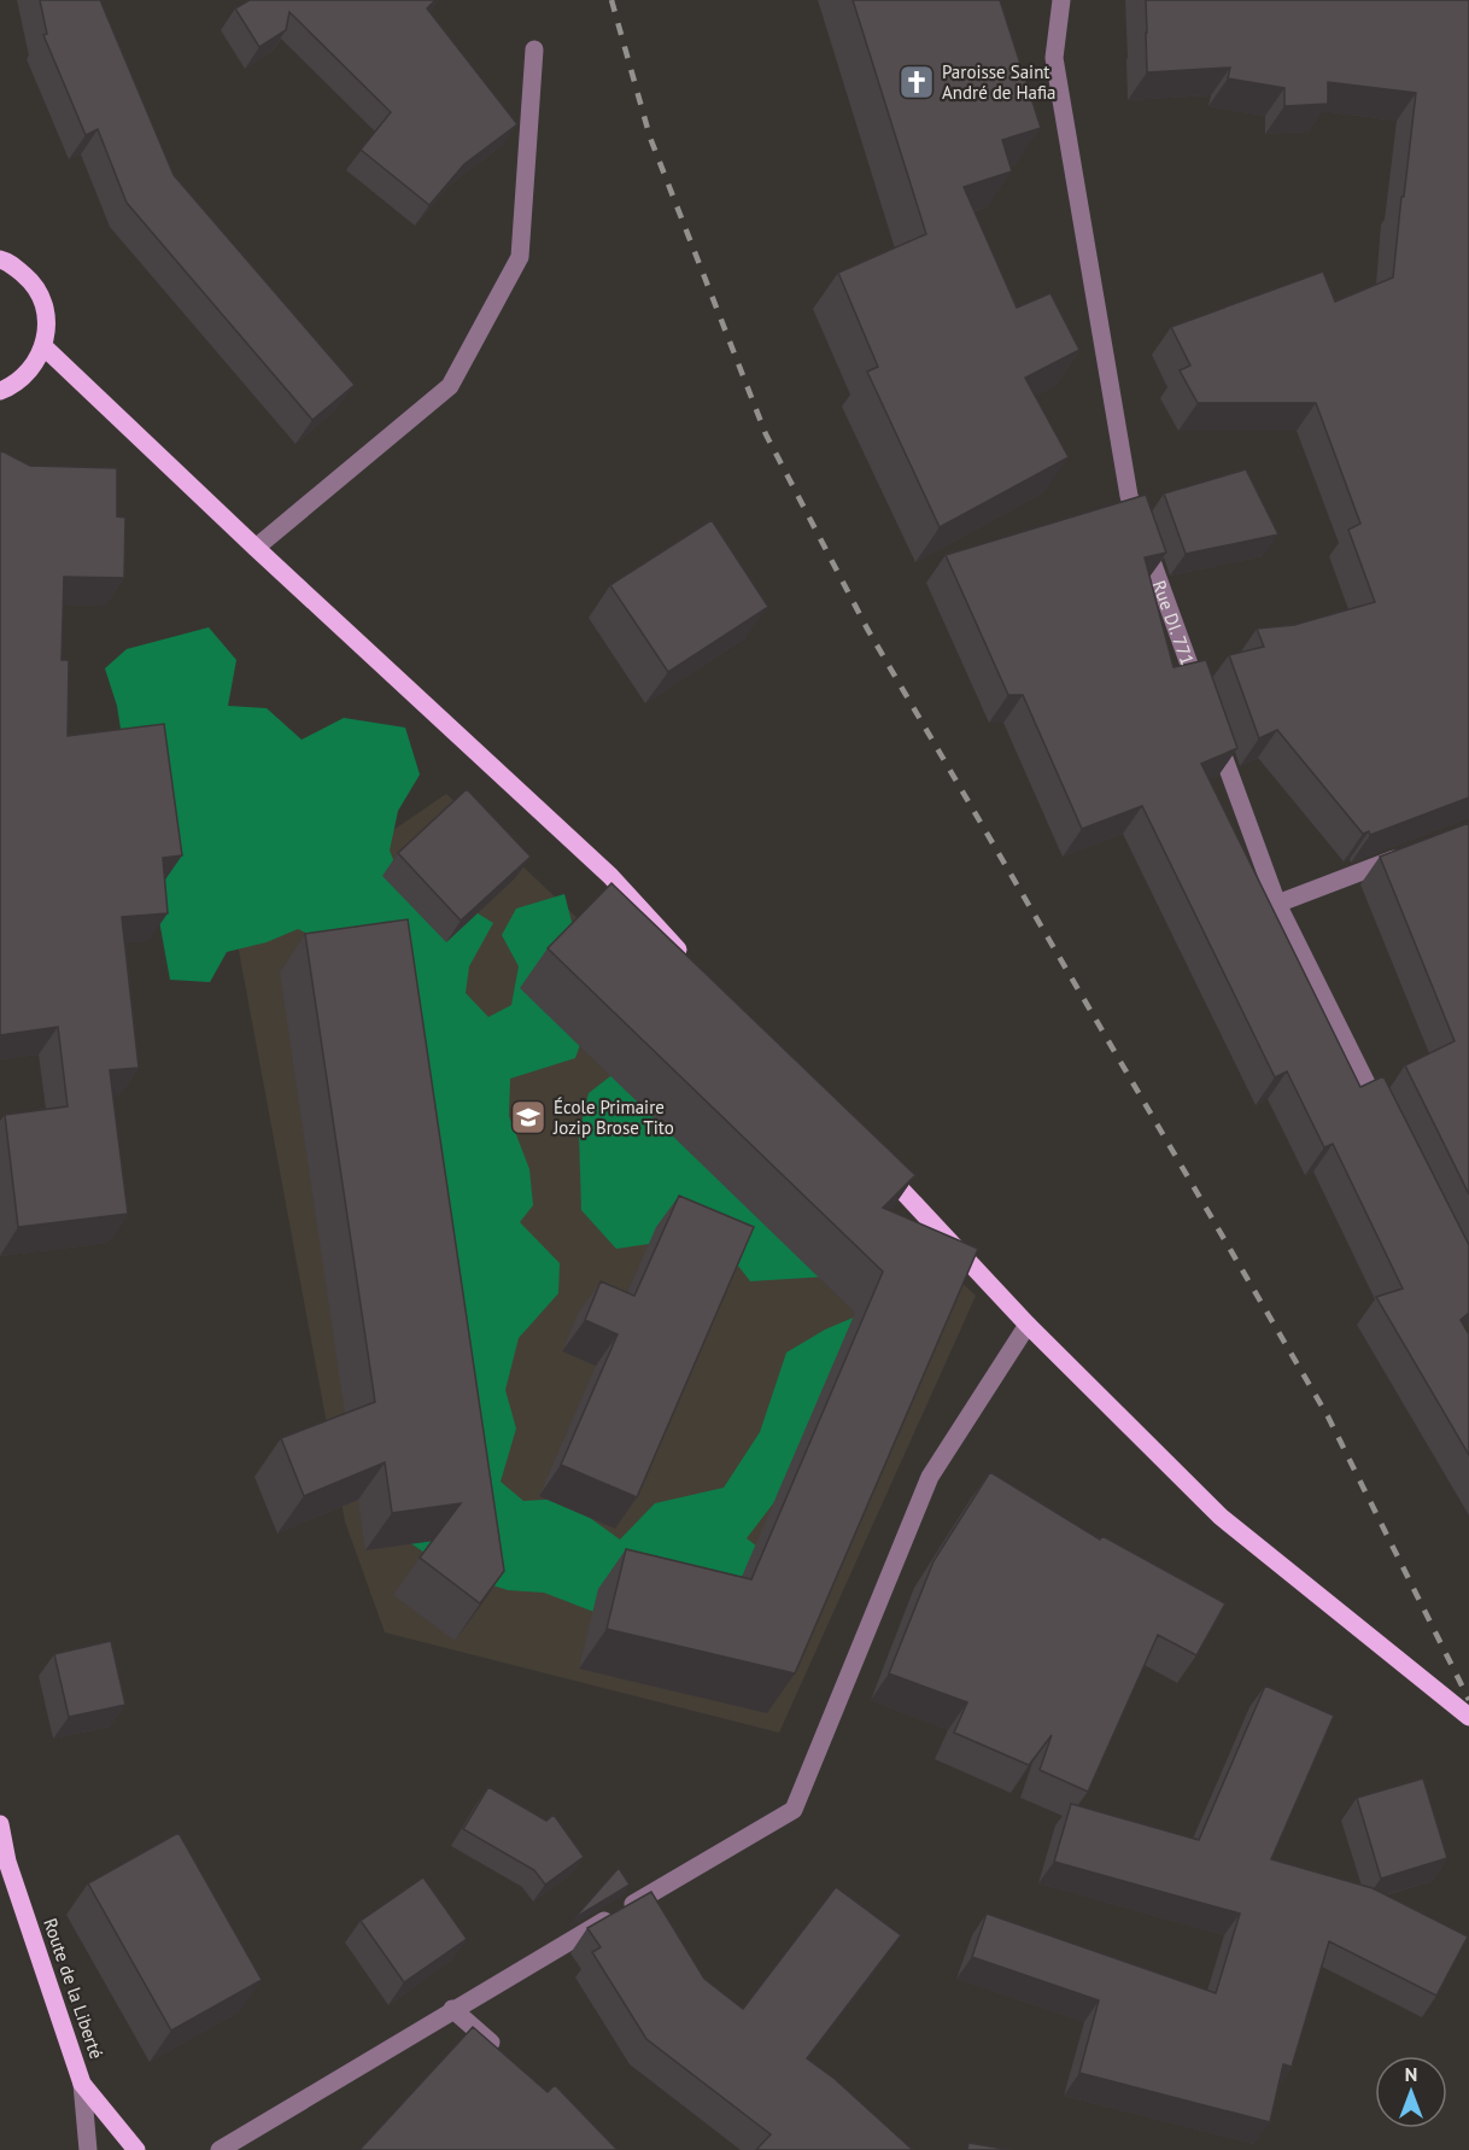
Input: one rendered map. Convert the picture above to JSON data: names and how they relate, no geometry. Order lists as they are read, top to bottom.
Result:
{
  "streets": {
    "main road": ["Route de la Liberté"],
    "street": ["Rue DI. 771"]
  },
  "places": {
    "church": ["Paroisse Saint André de Hafia"],
    "school or university": ["École Primaire Jozip Brose Tito"]
  },
  "north": "top"
}
